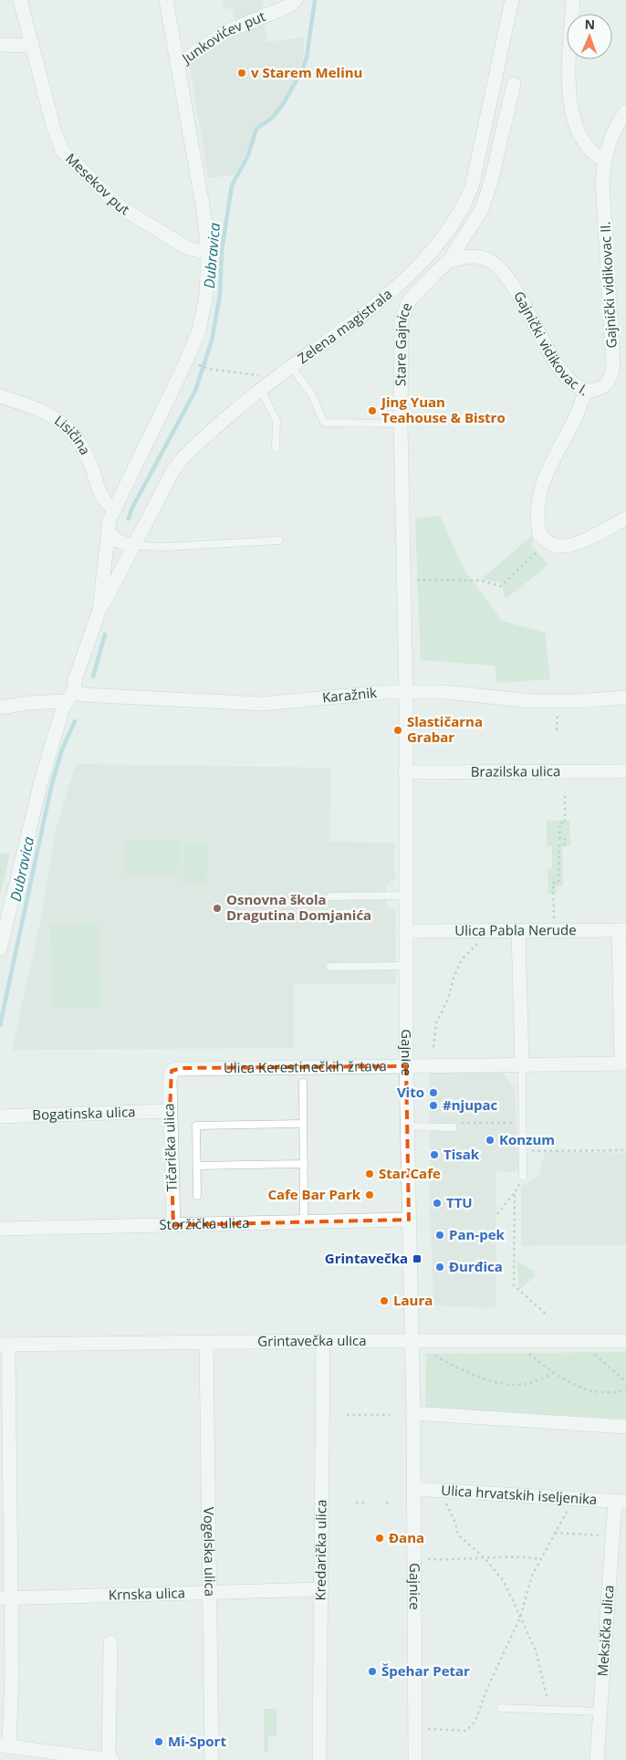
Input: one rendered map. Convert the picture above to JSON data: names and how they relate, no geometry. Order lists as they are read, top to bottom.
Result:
{
  "streets": {
    "street": [
      "Junkovićev put",
      "Mesekov put",
      "Gajnički vidikovac II.",
      "Zelena magistrala",
      "Gajnički vidikovac I.",
      "Stare Gajnice",
      "Lisičina",
      "Karažnik",
      "Brazilska ulica",
      "Ulica Pabla Nerude",
      "Gajnice",
      "Ulica Kerestinečkih žrtava",
      "Bogatinska ulica",
      "Tičarička ulica",
      "Storžička ulica",
      "Grintavečka ulica",
      "Ulica hrvatskih iseljenika",
      "Kredarička ulica",
      "Vogelska ulica",
      "Krnska ulica",
      "Meksička ulica"
    ]
  },
  "crossings": [
    ["Gajnički vidikovac II.", "Gajnički vidikovac I."],
    ["Gajnički vidikovac I.", "Stare Gajnice"],
    ["Stare Gajnice", "Karažnik"],
    ["Stare Gajnice", "Gajnice"],
    ["Karažnik", "Gajnice"],
    ["Brazilska ulica", "Gajnice"],
    ["Ulica Pabla Nerude", "Gajnice"],
    ["Ulica Pabla Nerude", "Ulica Kerestinečkih žrtava"],
    ["Gajnice", "Ulica Kerestinečkih žrtava"],
    ["Gajnice", "Storžička ulica"],
    ["Gajnice", "Grintavečka ulica"],
    ["Gajnice", "Ulica hrvatskih iseljenika"],
    ["Ulica Kerestinečkih žrtava", "Tičarička ulica"],
    ["Bogatinska ulica", "Tičarička ulica"],
    ["Tičarička ulica", "Storžička ulica"],
    ["Grintavečka ulica", "Kredarička ulica"],
    ["Grintavečka ulica", "Vogelska ulica"],
    ["Ulica hrvatskih iseljenika", "Meksička ulica"],
    ["Kredarička ulica", "Krnska ulica"],
    ["Vogelska ulica", "Krnska ulica"]
  ],
  "water": ["Dubravica"],
  "places": {
    "other": [
      "v Starem Melinu",
      "Jing Yuan Teahouse & Bistro",
      "Slastičarna Grabar",
      "Osnovna škola Dragutina Domjanića",
      "Vito",
      "#njupac",
      "Konzum",
      "Tisak",
      "Star Cafe",
      "Cafe Bar Park",
      "TTU",
      "Pan-pek",
      "Đurđica",
      "Laura",
      "Đana",
      "Špehar Petar",
      "Mi-Sport"
    ],
    "transit": ["Grintavečka"]
  },
  "north": "top"
}
